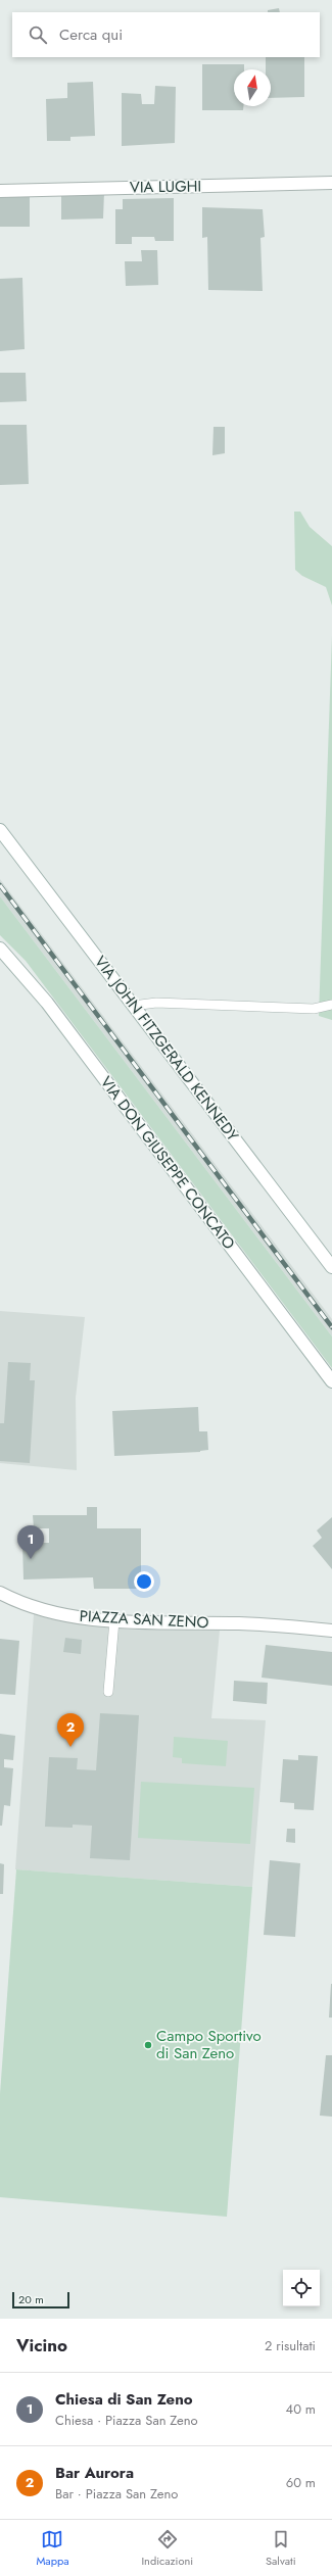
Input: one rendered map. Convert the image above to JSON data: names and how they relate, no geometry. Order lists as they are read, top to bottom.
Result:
{
  "streets": {
    "street": [
      "VIA LUGHI",
      "VIA JOHN FITZGERALD KENNEDY",
      "VIA DON GIUSEPPE CONCATO",
      "PIAZZA SAN ZENO"
    ]
  },
  "places": ["Campo Sportivo di San Zeno"],
  "scale_bar": "20 m",
  "north": "top",
  "page": {
    "search": "Cerca qui",
    "pins": ["1", "2"],
    "scale": "20 m",
    "heading": ["Vicino", "2 risultati"],
    "list": [
      {
        "mark": "1",
        "name": "Chiesa di San Zeno",
        "note": "Chiesa · Piazza San Zeno",
        "value": "40 m"
      },
      {
        "mark": "2",
        "name": "Bar Aurora",
        "note": "Bar · Piazza San Zeno",
        "value": "60 m"
      }
    ],
    "nav": ["Mappa", "Indicazioni", "Salvati"]
  }
}
